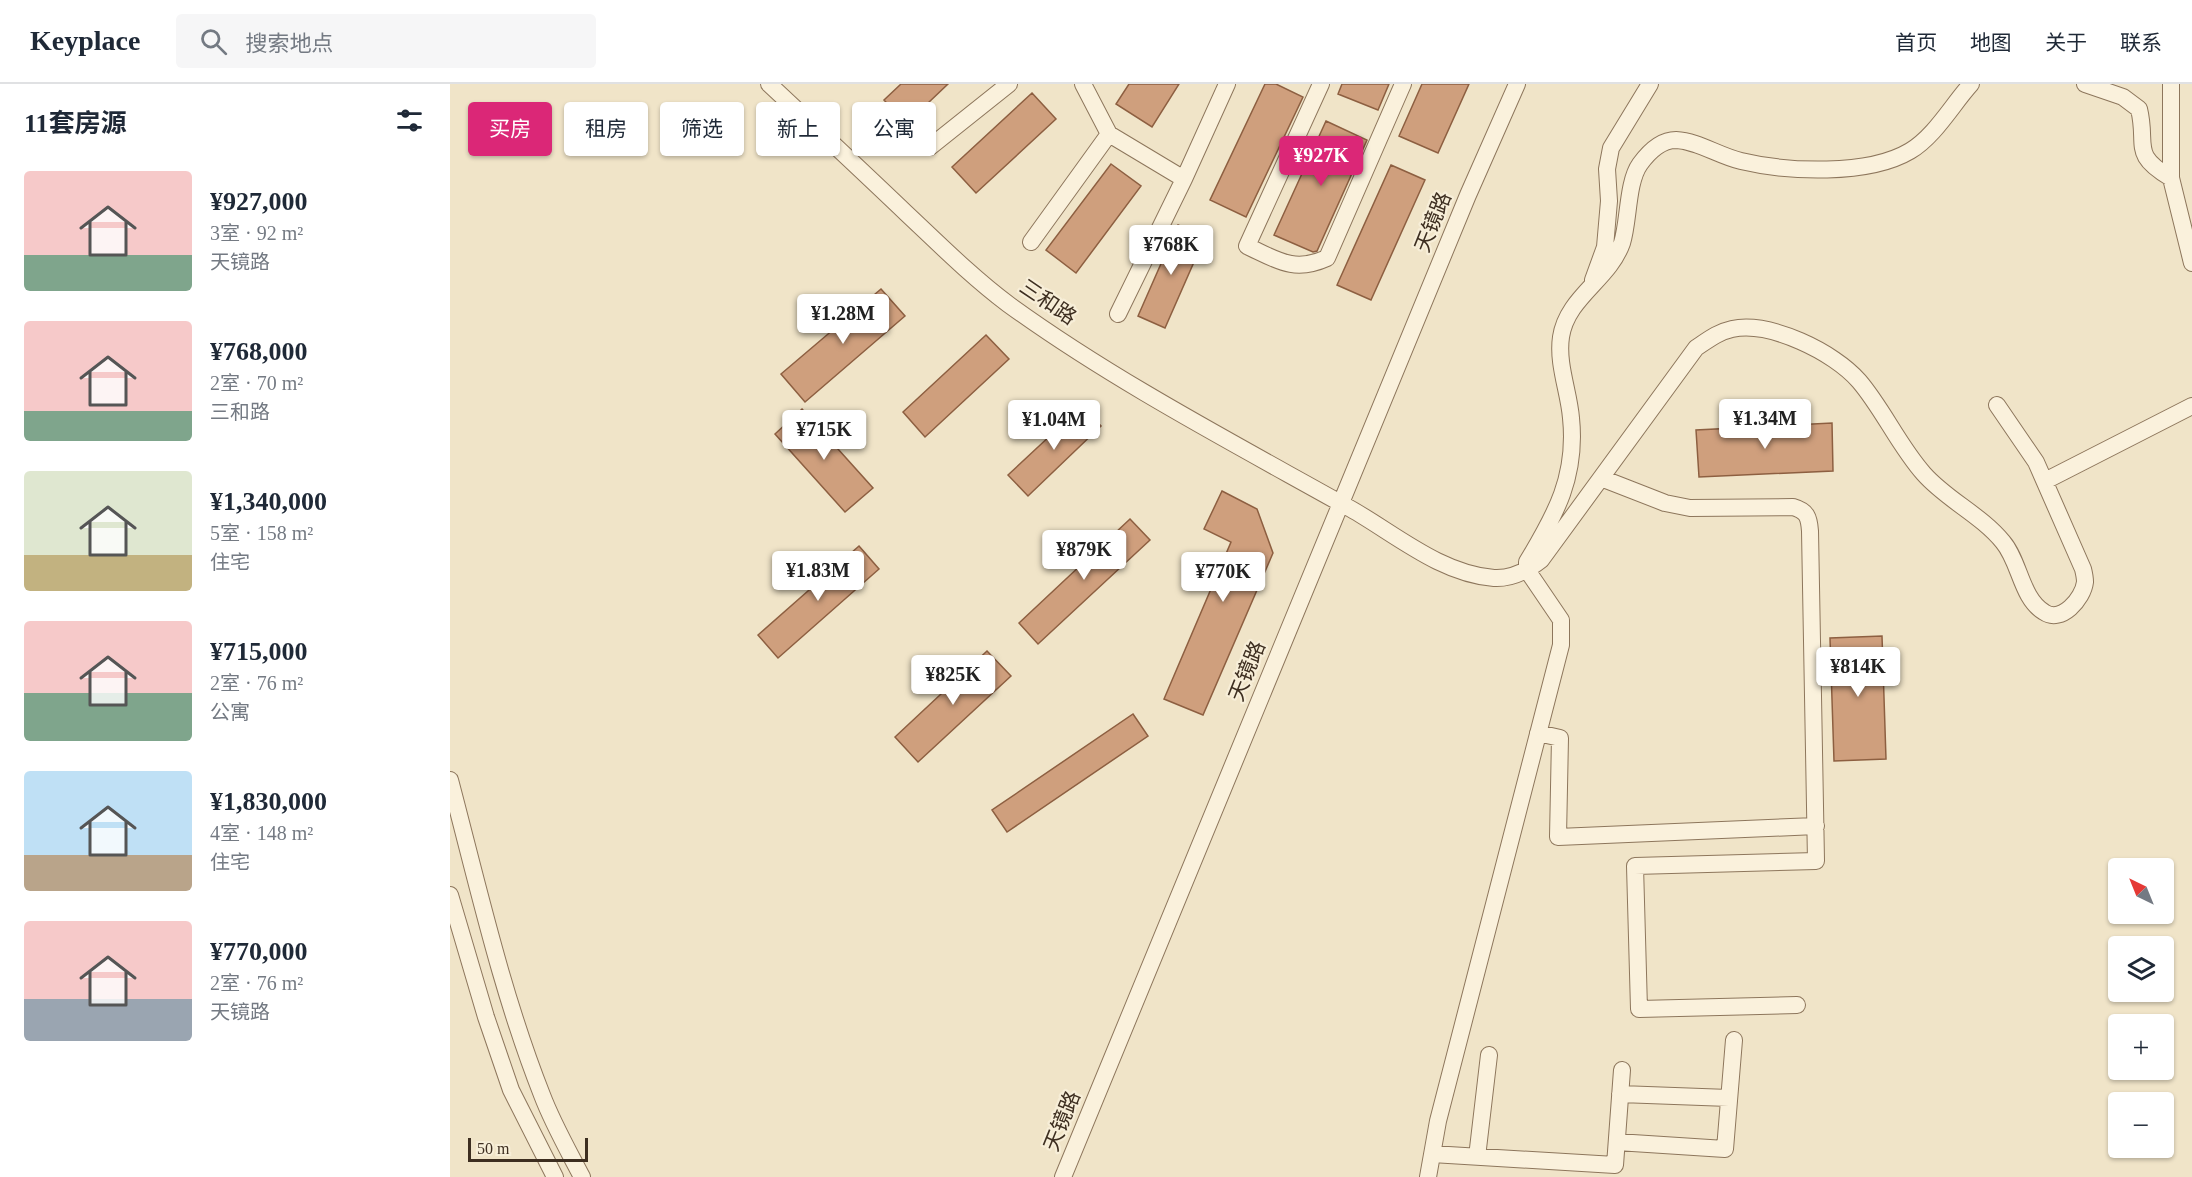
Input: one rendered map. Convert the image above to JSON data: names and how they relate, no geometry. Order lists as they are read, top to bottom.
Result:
{
  "streets": {
    "street": ["天镜路", "三和路"]
  },
  "crossings": [
    ["天镜路", "三和路"]
  ],
  "scale_bar": "50 m",
  "north": "top left",
  "page": {
    "header": "Keyplace",
    "search": "搜索地点",
    "nav": [
      "首页",
      "地图",
      "关于",
      "联系"
    ],
    "heading": "11套房源",
    "chip": [
      "买房",
      "租房",
      "筛选",
      "新上",
      "公寓"
    ],
    "price": [
      "¥927K",
      "¥768K",
      "¥1.28M",
      "¥1.34M",
      "¥1.04M",
      "¥715K",
      "¥879K",
      "¥1.83M",
      "¥770K",
      "¥814K",
      "¥825K"
    ],
    "list": [
      {
        "name": "¥927,000",
        "note": "3室 · 92 m² · 天镜路"
      },
      {
        "name": "¥768,000",
        "note": "2室 · 70 m² · 三和路"
      },
      {
        "name": "¥1,340,000",
        "note": "5室 · 158 m² · 住宅"
      },
      {
        "name": "¥715,000",
        "note": "2室 · 76 m² · 公寓"
      },
      {
        "name": "¥1,830,000",
        "note": "4室 · 148 m² · 住宅"
      },
      {
        "name": "¥770,000",
        "note": "2室 · 76 m² · 天镜路"
      }
    ],
    "map_buttons": ["+", "−"],
    "scale": "50 m"
  }
}
